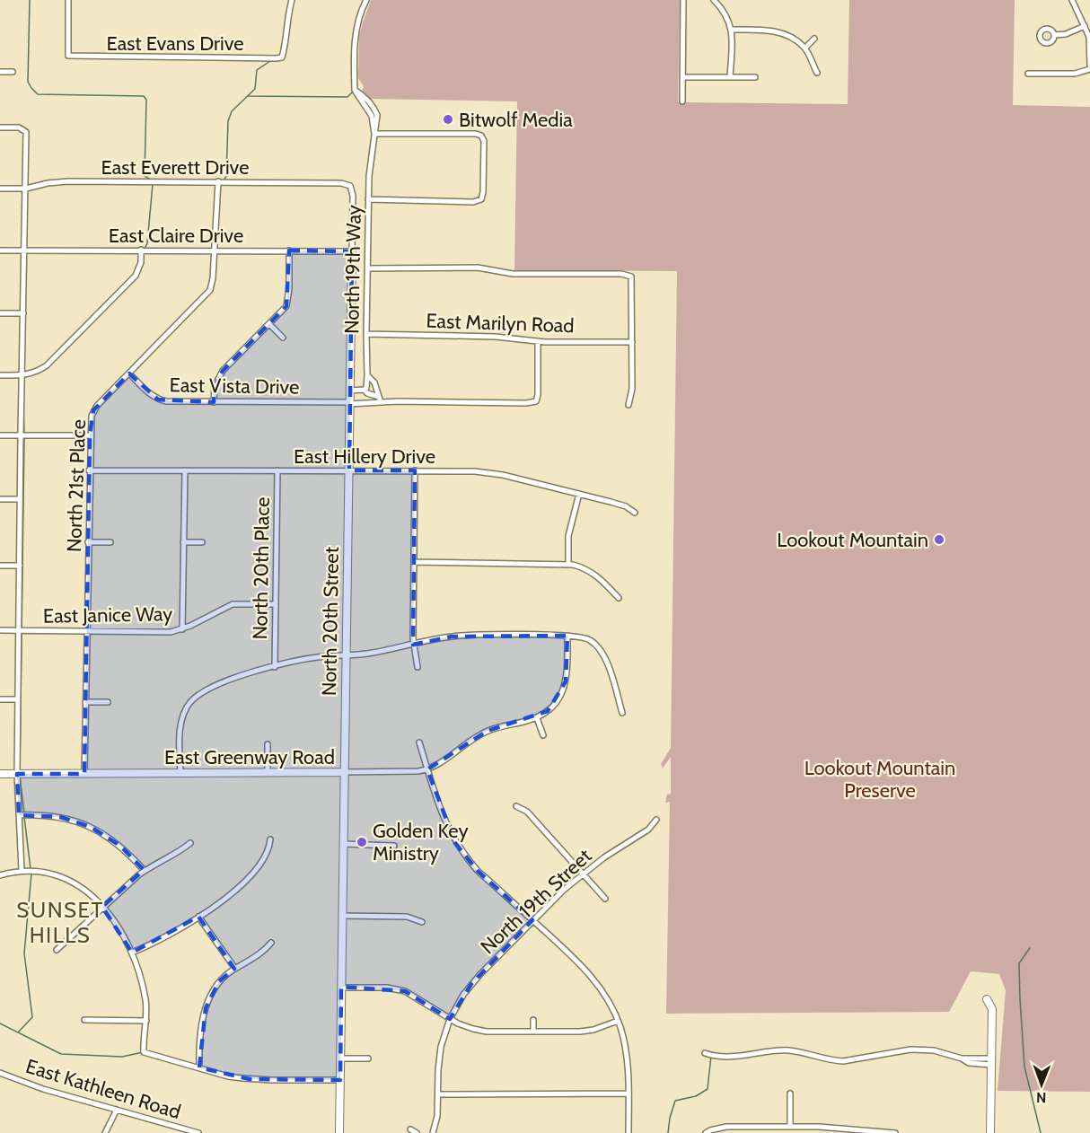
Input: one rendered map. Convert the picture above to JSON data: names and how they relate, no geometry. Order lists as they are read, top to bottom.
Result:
{
  "streets": {
    "street": [
      "East Evans Drive",
      "East Everett Drive",
      "East Claire Drive",
      "North 19th Way",
      "East Marilyn Road",
      "East Vista Drive",
      "East Hillery Drive",
      "North 21st Place",
      "North 20th Place",
      "East Janice Way",
      "North 20th Street",
      "East Greenway Road",
      "North 19th Street",
      "East Kathleen Road"
    ]
  },
  "crossings": [
    ["East Everett Drive", "North 21st Place"],
    ["East Everett Drive", "North 20th Street"],
    ["East Claire Drive", "North 21st Place"],
    ["East Claire Drive", "North 20th Street"],
    ["North 19th Way", "East Marilyn Road"],
    ["North 19th Way", "East Vista Drive"],
    ["East Marilyn Road", "East Vista Drive"],
    ["East Vista Drive", "North 21st Place"],
    ["East Vista Drive", "North 20th Street"],
    ["East Hillery Drive", "North 21st Place"],
    ["East Hillery Drive", "North 20th Place"],
    ["East Hillery Drive", "North 20th Street"],
    ["North 21st Place", "East Janice Way"],
    ["North 21st Place", "East Greenway Road"],
    ["North 20th Place", "East Janice Way"],
    ["North 20th Street", "East Greenway Road"]
  ],
  "districts": ["SUNSET HILLS"],
  "parks": ["Lookout Mountain Preserve"],
  "places": ["Bitwolf Media", "Lookout Mountain", "Golden Key Ministry"],
  "north": "bottom"
}
